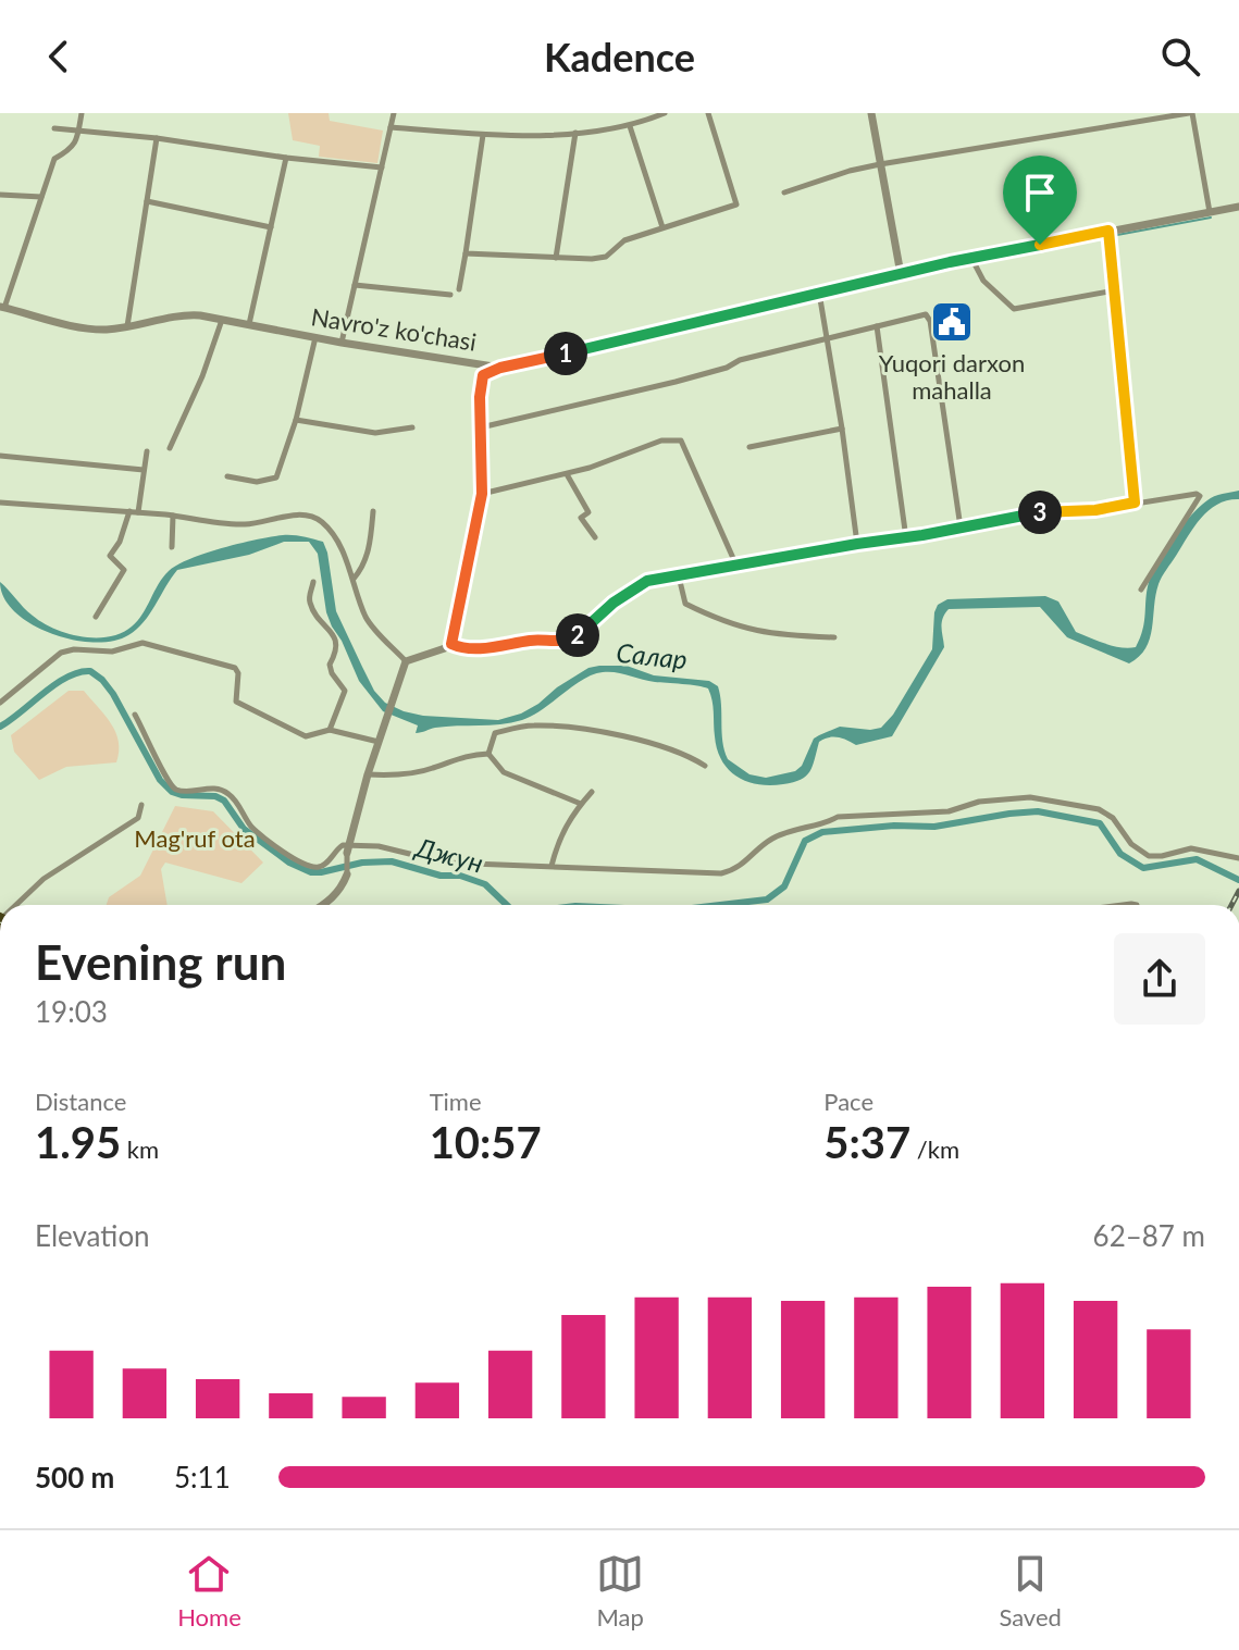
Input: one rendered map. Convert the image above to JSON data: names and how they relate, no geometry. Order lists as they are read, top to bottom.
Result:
{
  "streets": {
    "street": ["Navro'z ko'chasi"]
  },
  "water": ["Салар", "Джун"],
  "parks": ["Mag'ruf ota"],
  "places": {
    "public building": ["Yuqori darxon mahalla"]
  },
  "page": {
    "header": "Kadence",
    "pins": ["1", "3", "2"],
    "heading": ["Evening run", "19:03"],
    "stats": [
      ["Distance", "1.95 km"],
      ["Time", "10:57"],
      ["Pace", "5:37 /km"]
    ],
    "chart": ["Elevation", "62–87 m"],
    "list": [
      {
        "name": "500 m",
        "note": "5:11"
      }
    ],
    "tabs": ["Home", "Map", "Saved"]
  }
}
